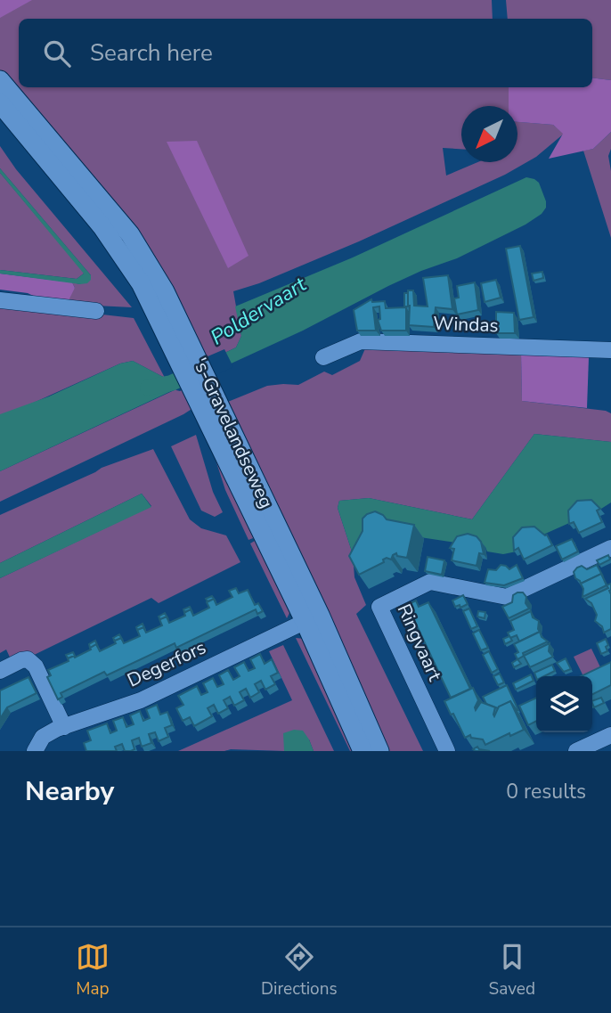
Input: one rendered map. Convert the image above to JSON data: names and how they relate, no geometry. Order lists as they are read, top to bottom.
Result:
{
  "streets": {
    "main road": ["'s-Gravelandseweg"],
    "street": ["Windas", "Ringvaart", "Degerfors"]
  },
  "crossings": [
    ["'s-Gravelandseweg", "Degerfors"]
  ],
  "water": ["Poldervaart"],
  "north": "bottom left",
  "page": {
    "search": "Search here",
    "heading": ["Nearby", "0 results"],
    "nav": ["Map", "Directions", "Saved"]
  }
}
